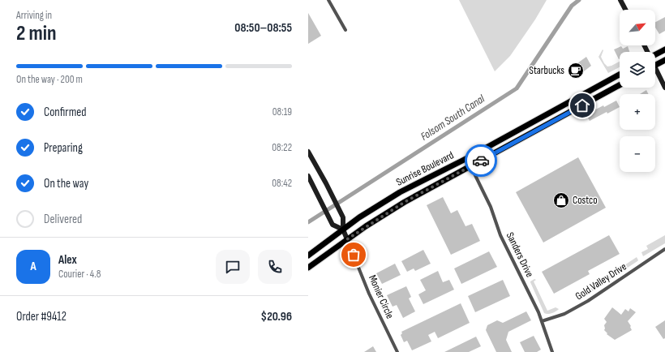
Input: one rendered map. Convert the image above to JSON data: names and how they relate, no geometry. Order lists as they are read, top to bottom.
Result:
{
  "streets": {
    "main road": ["Sunrise Boulevard", "Monier Circle"],
    "street": ["Sanders Drive", "Gold Valley Drive"]
  },
  "crossings": [
    ["Sunrise Boulevard", "Sanders Drive"],
    ["Sunrise Boulevard", "Monier Circle"],
    ["Sanders Drive", "Gold Valley Drive"]
  ],
  "water": ["Folsom South Canal"],
  "places": {
    "cafe": ["Starbucks"],
    "shop": ["Costco"]
  },
  "north": "top right",
  "page": {
    "heading": ["2 min", "Arriving in", "08:50–08:55"],
    "panel": [
      "Alex",
      "Courier · 4.8",
      "Order #9412",
      "$20.96"
    ],
    "map_buttons": ["+", "−"],
    "bar": "On the way · 200 m",
    "list": [
      ["Confirmed", "08:19"],
      ["Preparing", "08:22"],
      ["On the way", "08:42"],
      "Delivered"
    ],
    "round": "A"
  }
}
